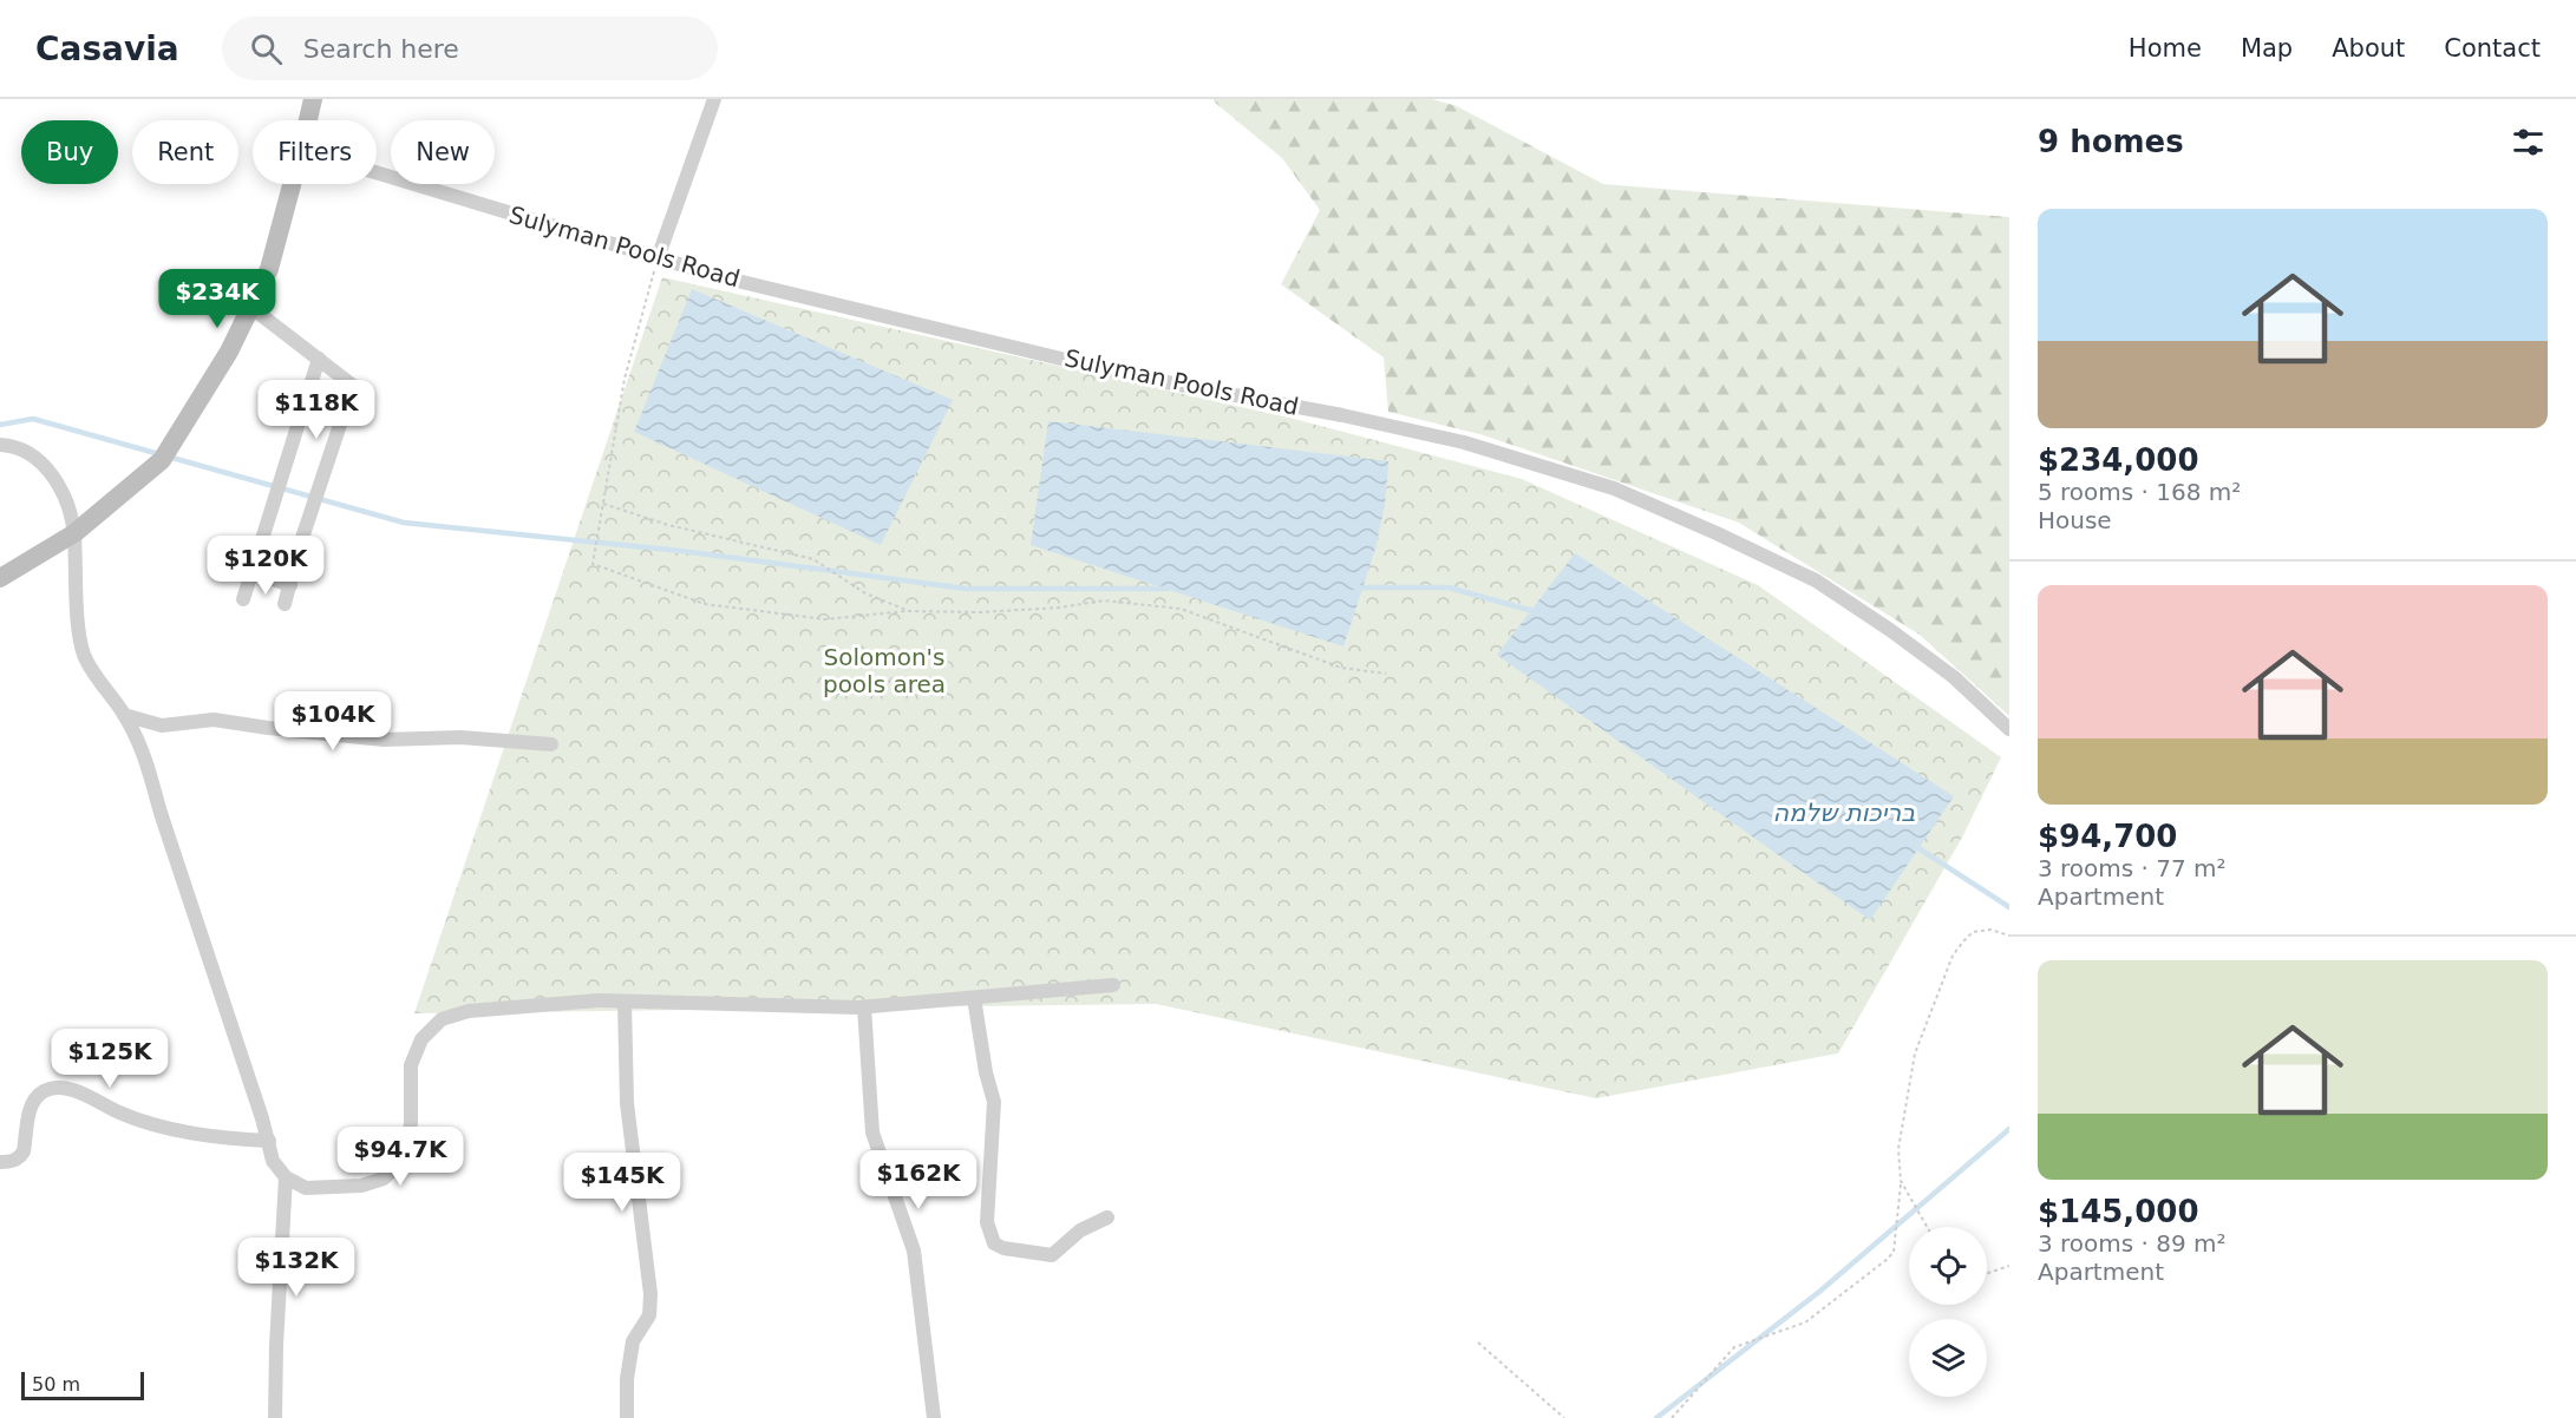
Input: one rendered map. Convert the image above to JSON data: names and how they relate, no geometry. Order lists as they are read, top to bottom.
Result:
{
  "streets": {
    "street": ["Sulyman Pools Road"]
  },
  "water": ["בריכות שלמה"],
  "parks": ["Solomon's pools area"],
  "scale_bar": "50 m",
  "page": {
    "header": "Casavia",
    "search": "Search here",
    "nav": [
      "Home",
      "Map",
      "About",
      "Contact"
    ],
    "heading": "9 homes",
    "chip": [
      "Buy",
      "Rent",
      "Filters",
      "New"
    ],
    "list": [
      {
        "name": "$234,000",
        "note": "5 rooms · 168 m² · House"
      },
      {
        "name": "$94,700",
        "note": "3 rooms · 77 m² · Apartment"
      },
      {
        "name": "$145,000",
        "note": "3 rooms · 89 m² · Apartment"
      }
    ],
    "price": [
      "$234K",
      "$118K",
      "$120K",
      "$104K",
      "$125K",
      "$94.7K",
      "$162K",
      "$145K",
      "$132K"
    ],
    "scale": "50 m"
  }
}
